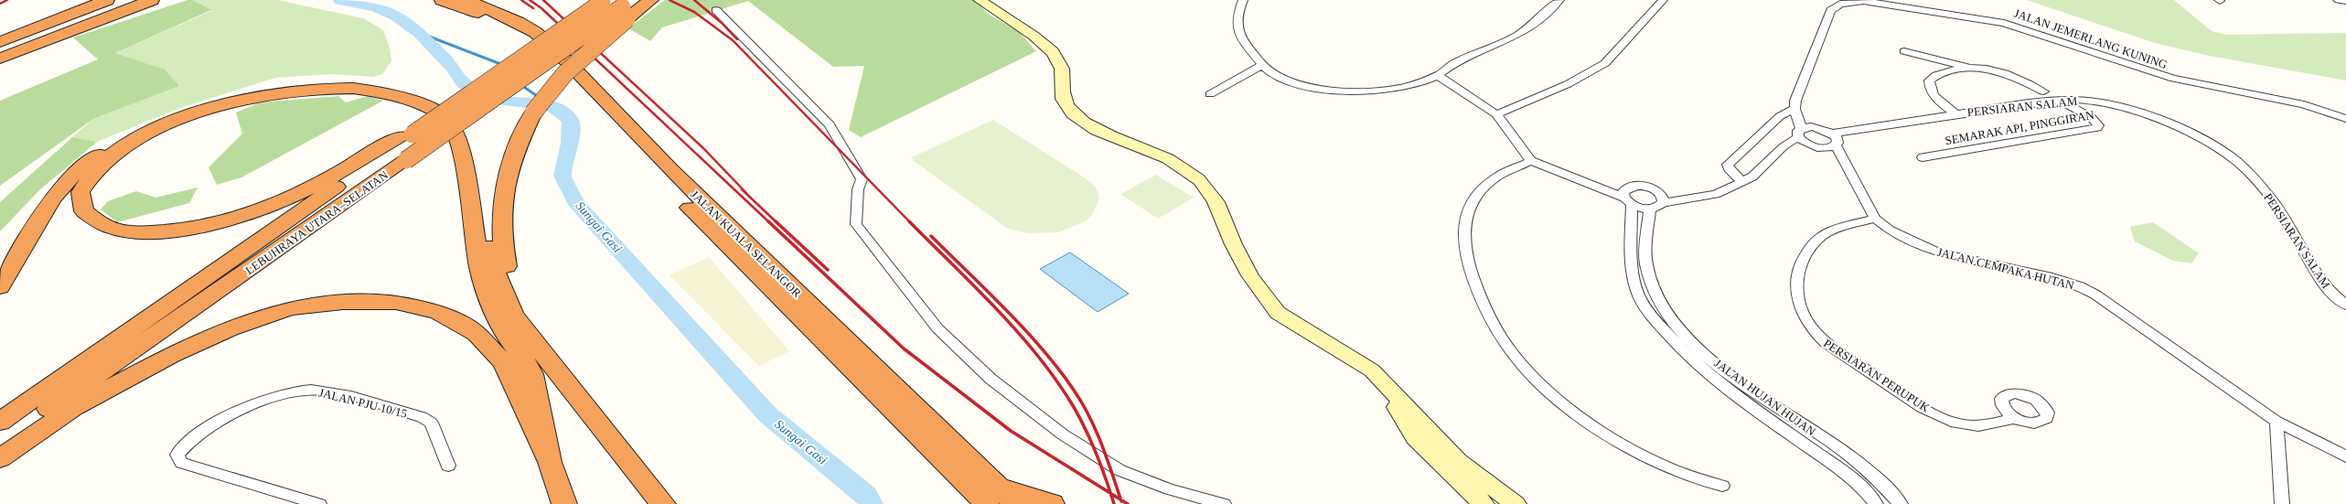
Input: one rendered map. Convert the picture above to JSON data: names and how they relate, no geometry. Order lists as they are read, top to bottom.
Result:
{
  "streets": {
    "highway": ["LEBUHRAYA UTARA–SELATAN", "JALAN KUALA SELANGOR"],
    "street": [
      "JALAN JEMERLANG KUNING",
      "PERSIARAN SALAM",
      "SEMARAK API, PINGGIRAN",
      "JALAN CEMPAKA HUTAN",
      "PERSIARAN PERUPUK",
      "JALAN HUJAN HUJAN",
      "JALAN PJU 10/15"
    ]
  },
  "crossings": [
    ["PERSIARAN SALAM", "SEMARAK API, PINGGIRAN"],
    ["PERSIARAN SALAM", "JALAN CEMPAKA HUTAN"],
    ["JALAN CEMPAKA HUTAN", "PERSIARAN PERUPUK"]
  ],
  "water": ["Sungai Gasi"]
}
